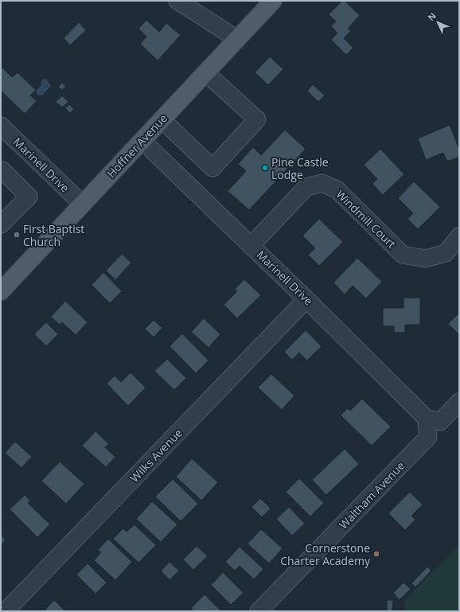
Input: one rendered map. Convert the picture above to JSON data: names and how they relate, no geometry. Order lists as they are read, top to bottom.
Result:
{
  "streets": {
    "main road": ["Hoffner Avenue"],
    "street": [
      "Marinell Drive",
      "Windmill Court",
      "Wilks Avenue",
      "Waltham Avenue"
    ]
  },
  "crossings": [
    ["Hoffner Avenue", "Marinell Drive"],
    ["Marinell Drive", "Windmill Court"],
    ["Marinell Drive", "Wilks Avenue"],
    ["Marinell Drive", "Waltham Avenue"]
  ],
  "places": ["Pine Castle Lodge", "First Baptist Church", "Cornerstone Charter Academy"],
  "north": "top left"
}
